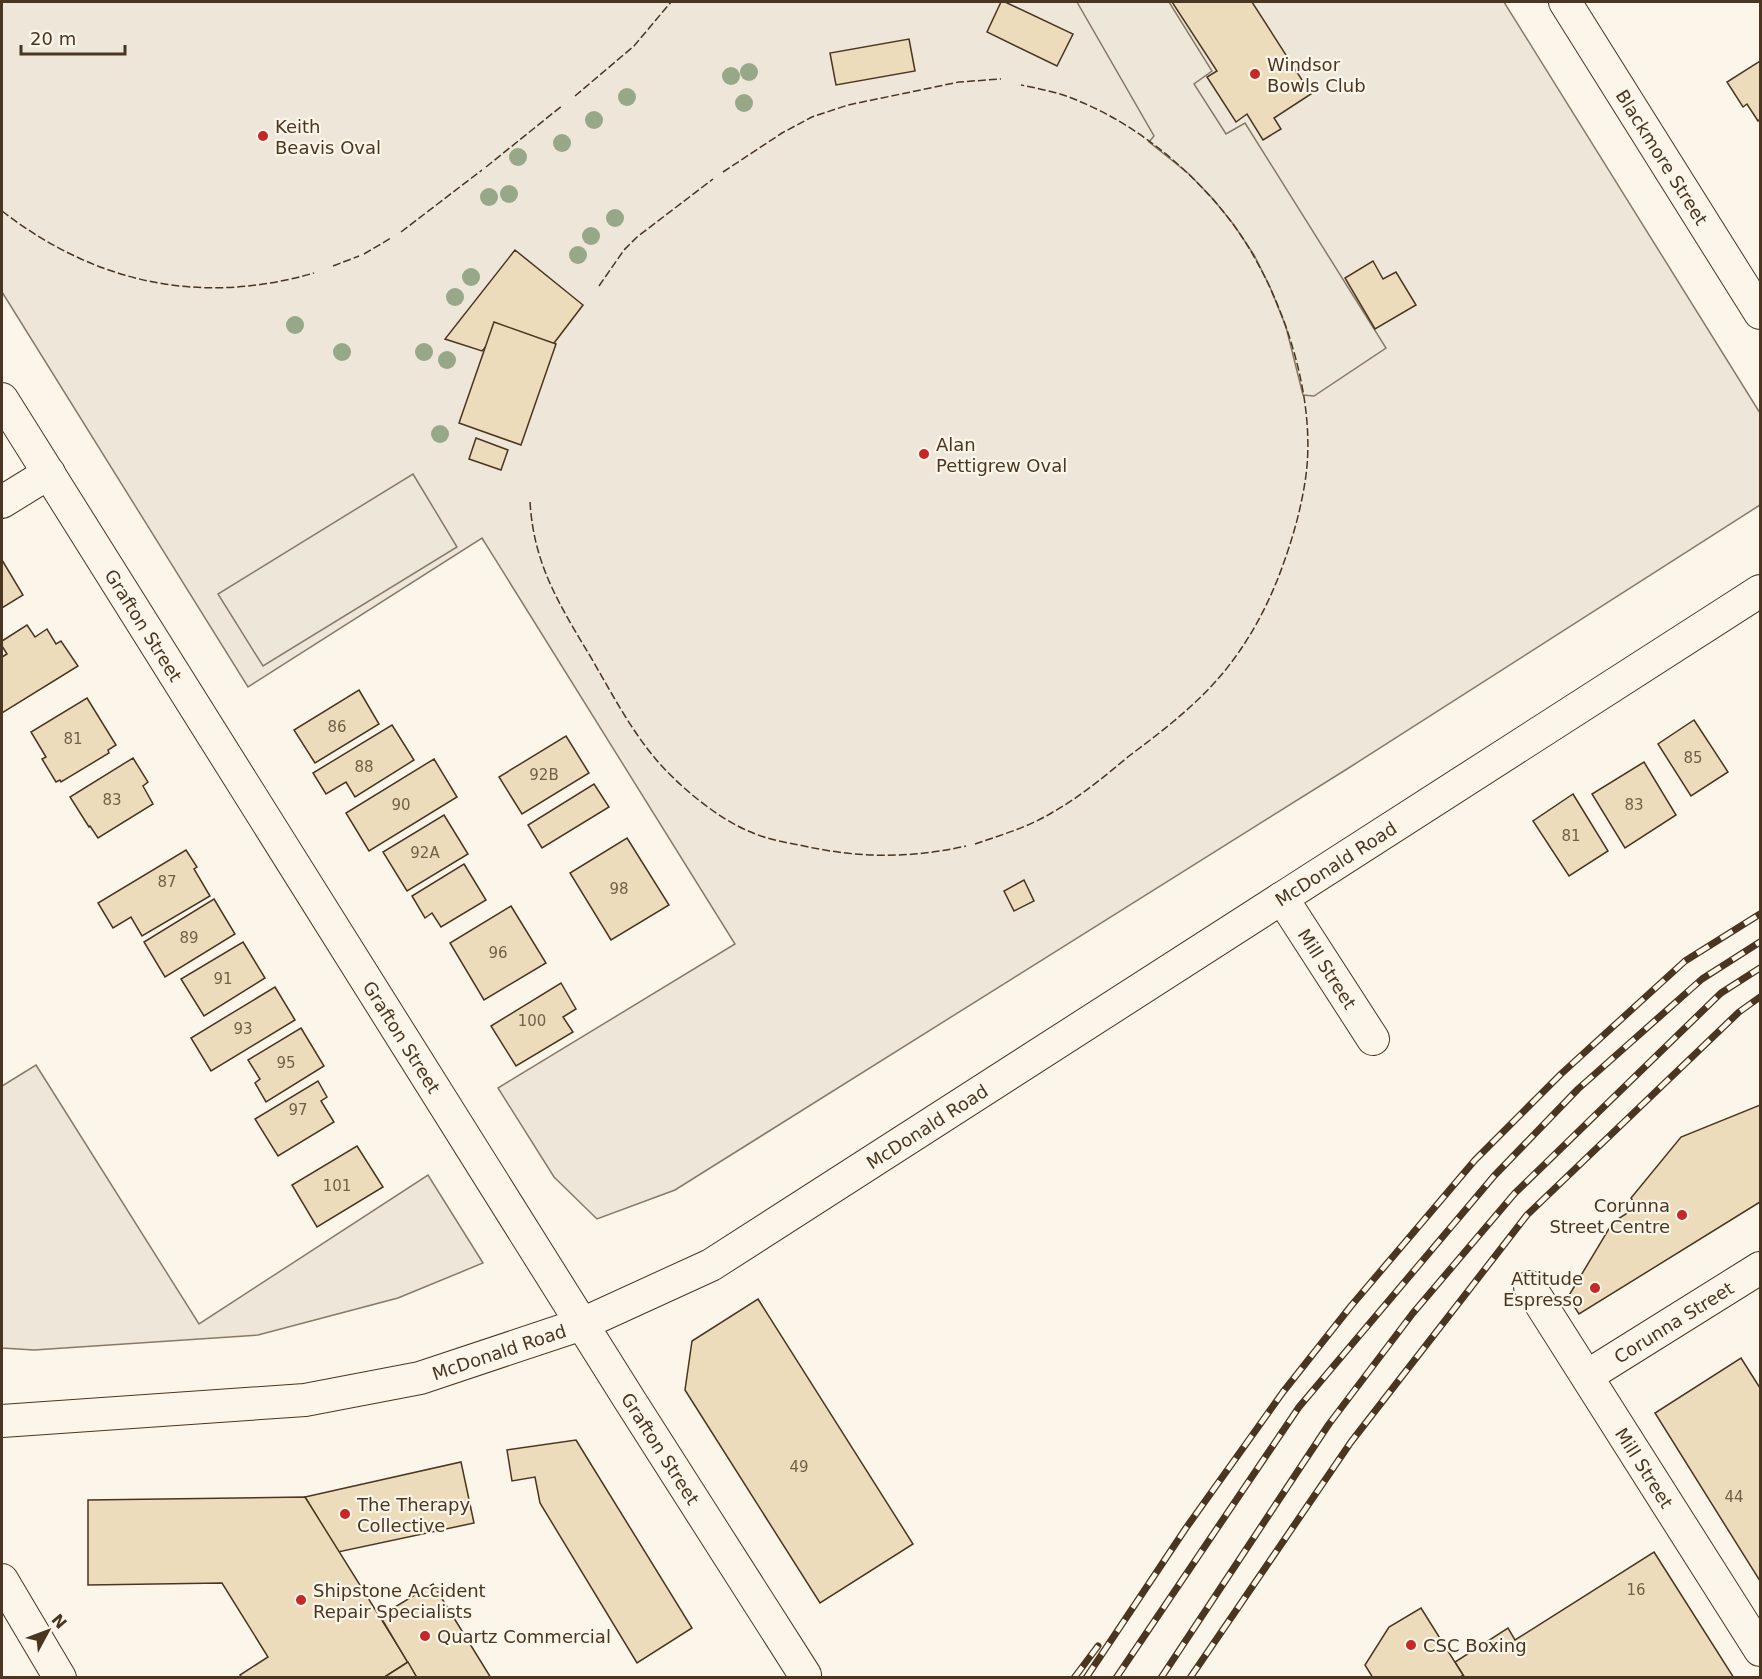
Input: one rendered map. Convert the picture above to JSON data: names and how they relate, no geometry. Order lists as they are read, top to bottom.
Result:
{
  "streets": {
    "street": [
      "Blackmore Street",
      "Grafton Street",
      "McDonald Road",
      "Mill Street",
      "Corunna Street"
    ]
  },
  "crossings": [
    ["Grafton Street", "McDonald Road"],
    ["McDonald Road", "Mill Street"],
    ["Mill Street", "Corunna Street"]
  ],
  "places": [
    "Windsor Bowls Club",
    "Keith Beavis Oval",
    "Alan Pettigrew Oval",
    "Corunna Street Centre",
    "Attitude Espresso",
    "The Therapy Collective",
    "Shipstone Accident Repair Specialists",
    "Quartz Commercial",
    "CSC Boxing"
  ],
  "house_numbers": [
    "86",
    "81",
    "85",
    "88",
    "92B",
    "83",
    "90",
    "83",
    "81",
    "92A",
    "87",
    "98",
    "89",
    "96",
    "91",
    "100",
    "93",
    "95",
    "97",
    "101",
    "49",
    "44",
    "16"
  ],
  "scale_bar": "20 m",
  "north": "top right"
}
